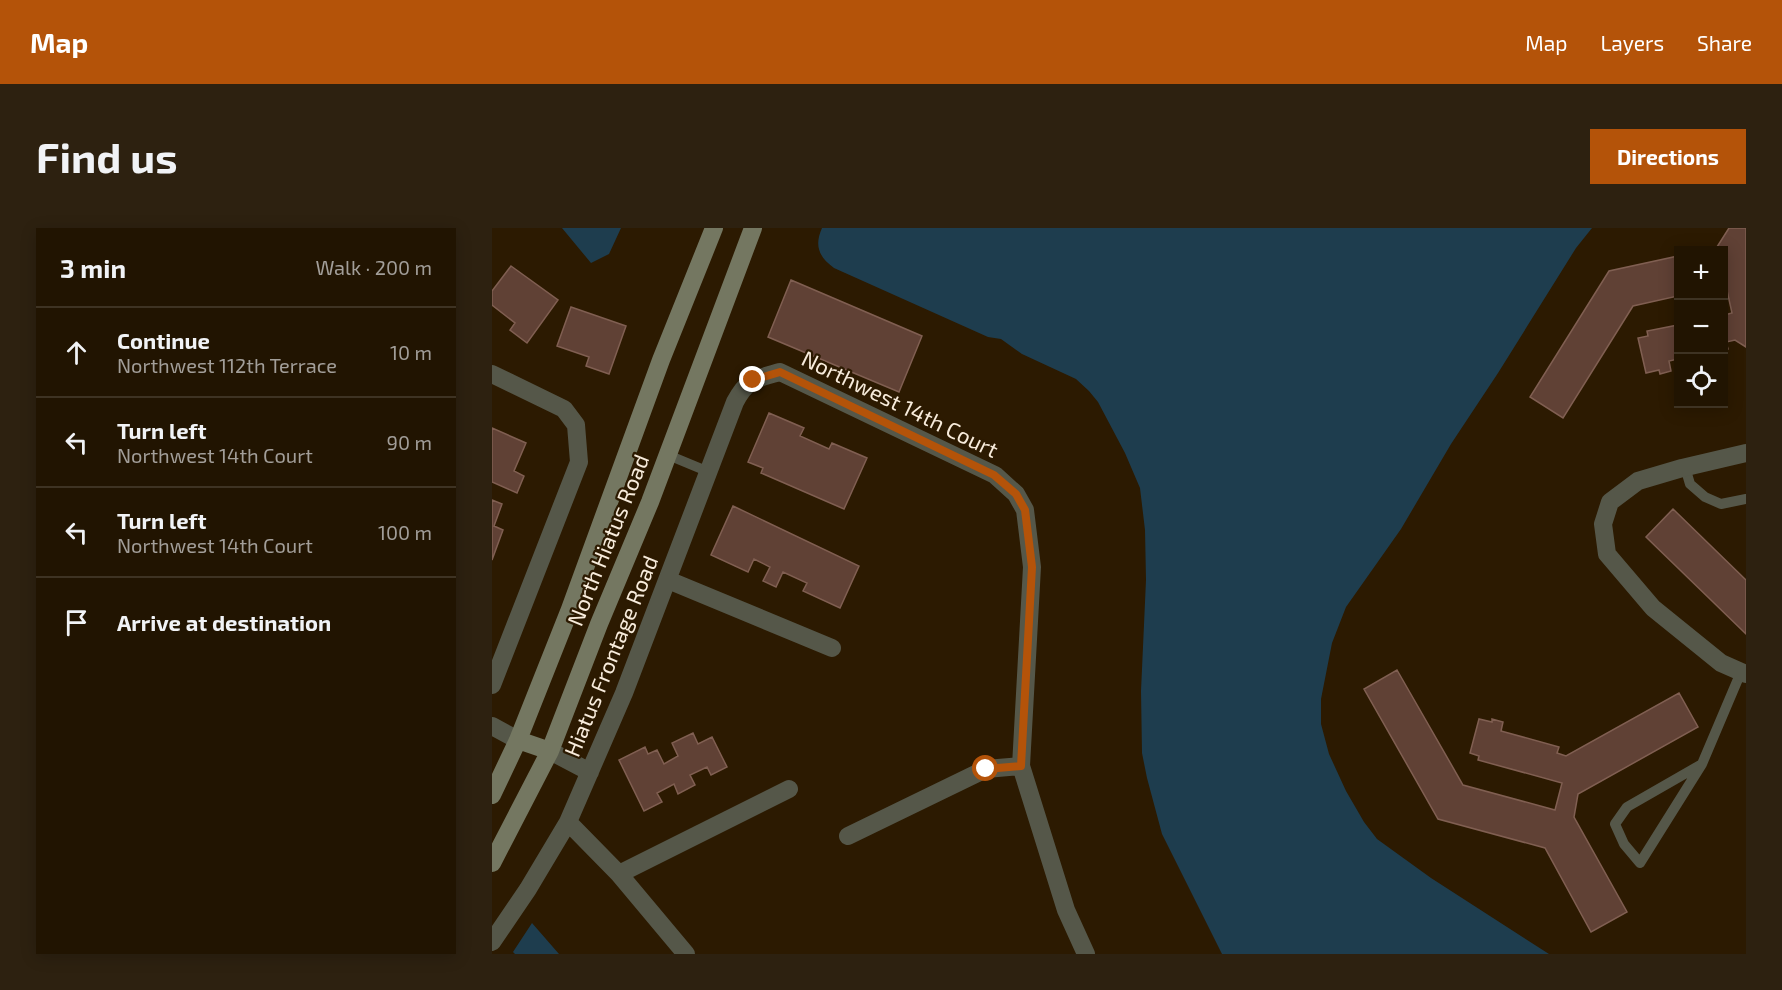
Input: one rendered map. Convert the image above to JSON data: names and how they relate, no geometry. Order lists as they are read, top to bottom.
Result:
{
  "streets": {
    "main road": ["North Hiatus Road"],
    "street": ["Northwest 14th Court", "Hiatus Frontage Road"]
  },
  "crossings": [
    ["Northwest 14th Court", "Hiatus Frontage Road"]
  ],
  "page": {
    "header": "Map",
    "nav": ["Map", "Layers", "Share"],
    "buttons": "Directions",
    "title": "Find us",
    "heading": ["3 min", "Walk · 200 m"],
    "map_buttons": ["+", "−"],
    "list": [
      ["Continue", "Northwest 112th Terrace", "10 m"],
      ["Turn left", "Northwest 14th Court", "90 m"],
      ["Turn left", "Northwest 14th Court", "100 m"],
      "Arrive at destination"
    ]
  }
}
